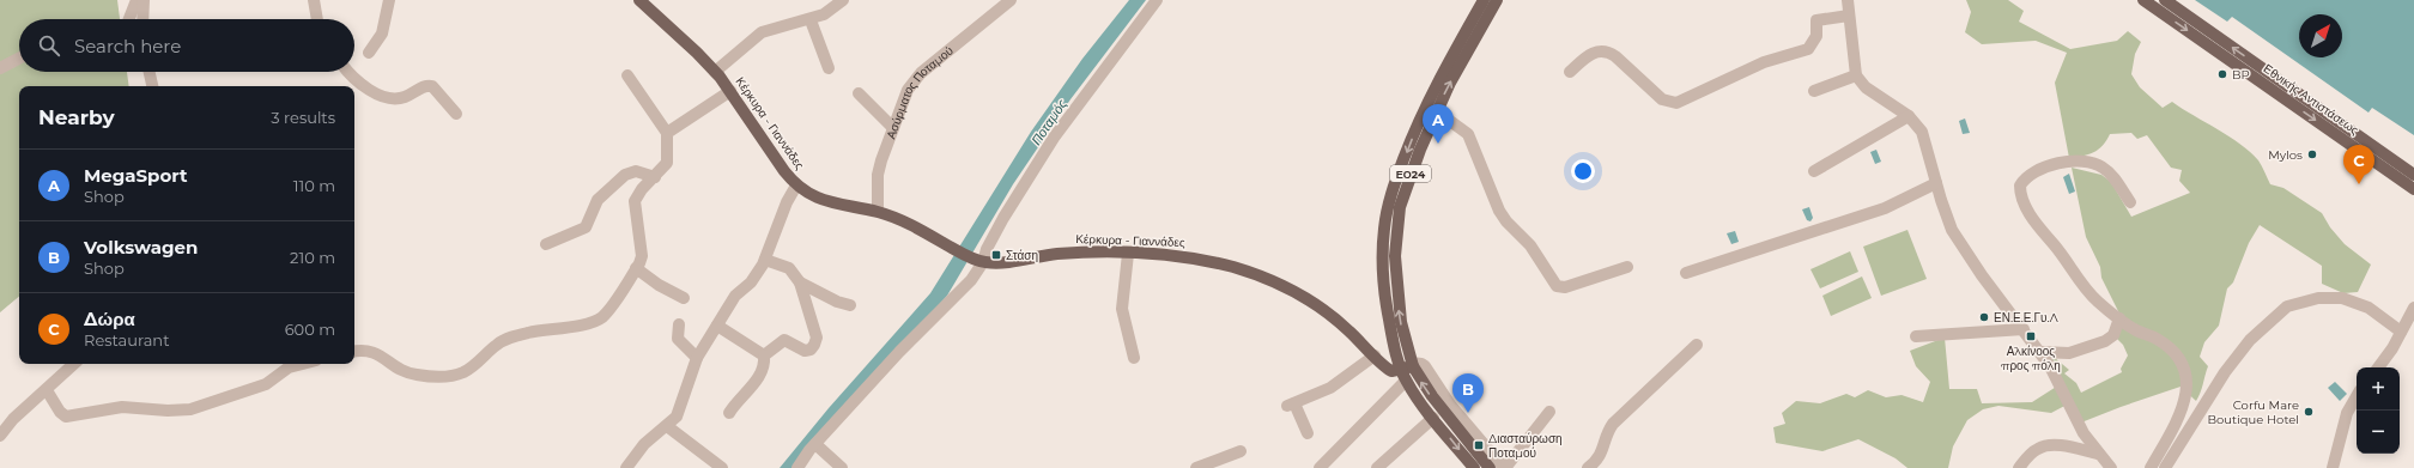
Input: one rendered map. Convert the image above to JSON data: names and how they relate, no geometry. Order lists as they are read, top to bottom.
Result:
{
  "streets": {
    "main road": ["Εθνικής Αντιστάσεως", "Κέρκυρα - Γιαννάδες", "ΕΟ24"],
    "street": ["Ασύρματος Ποταμού"]
  },
  "crossings": [
    ["Ασύρματος Ποταμού", "Κέρκυρα - Γιαννάδες"],
    ["Κέρκυρα - Γιαννάδες", "ΕΟ24"]
  ],
  "water": ["Ποταμός"],
  "places": {
    "other": [
      "BP",
      "Mylos",
      "ΕΝ.Ε.Ε.Γυ.Λ",
      "Corfu Mare Boutique Hotel"
    ],
    "transit": ["Στάση", "Αλκίνοος προς πόλη", "Διασταύρωση Ποταμού"]
  },
  "north": "top right",
  "page": {
    "search": "Search here",
    "heading": ["Nearby", "3 results"],
    "pins": ["A", "C", "B"],
    "list": [
      {
        "mark": "A",
        "name": "MegaSport",
        "note": "Shop",
        "value": "110 m"
      },
      {
        "mark": "B",
        "name": "Volkswagen",
        "note": "Shop",
        "value": "210 m"
      },
      {
        "mark": "C",
        "name": "Δώρα",
        "note": "Restaurant",
        "value": "600 m"
      }
    ],
    "map_buttons": ["+", "−"]
  }
}
